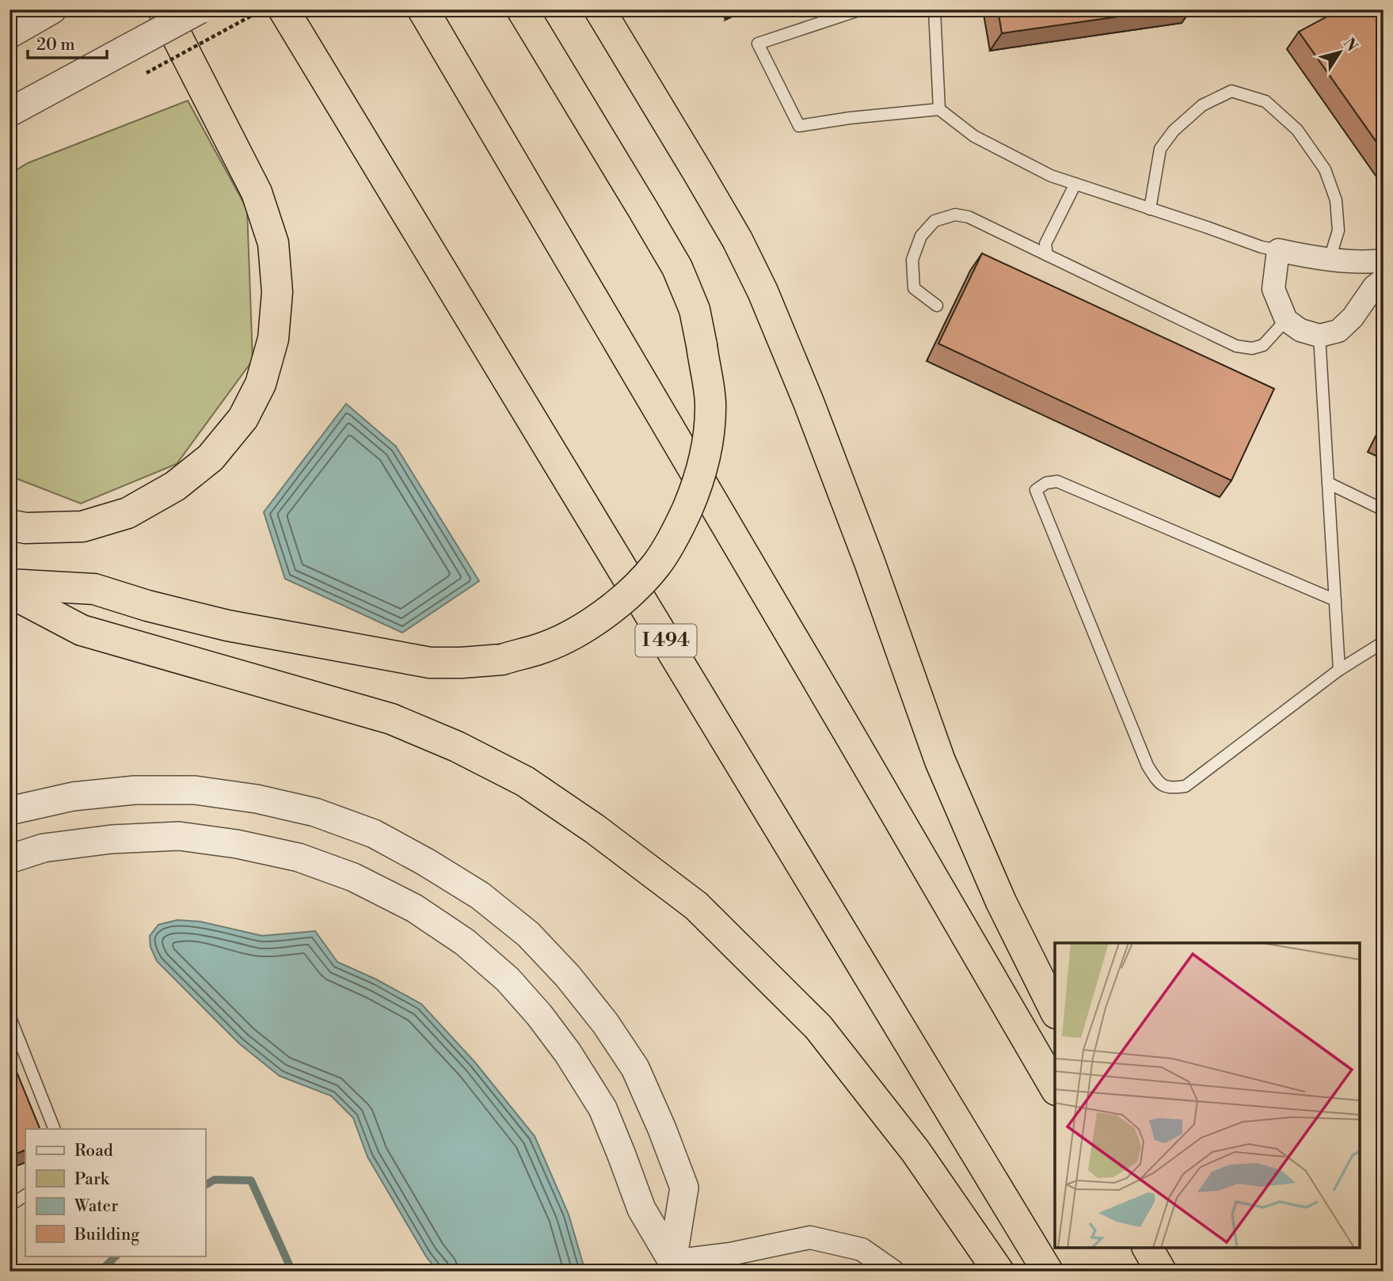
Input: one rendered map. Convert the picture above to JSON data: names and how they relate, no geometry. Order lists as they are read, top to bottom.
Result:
{
  "streets": {
    "highway": ["I 494"]
  },
  "legend": [
    "Road",
    "Park",
    "Water",
    "Building"
  ],
  "scale_bar": "20 m",
  "north": "top right"
}
